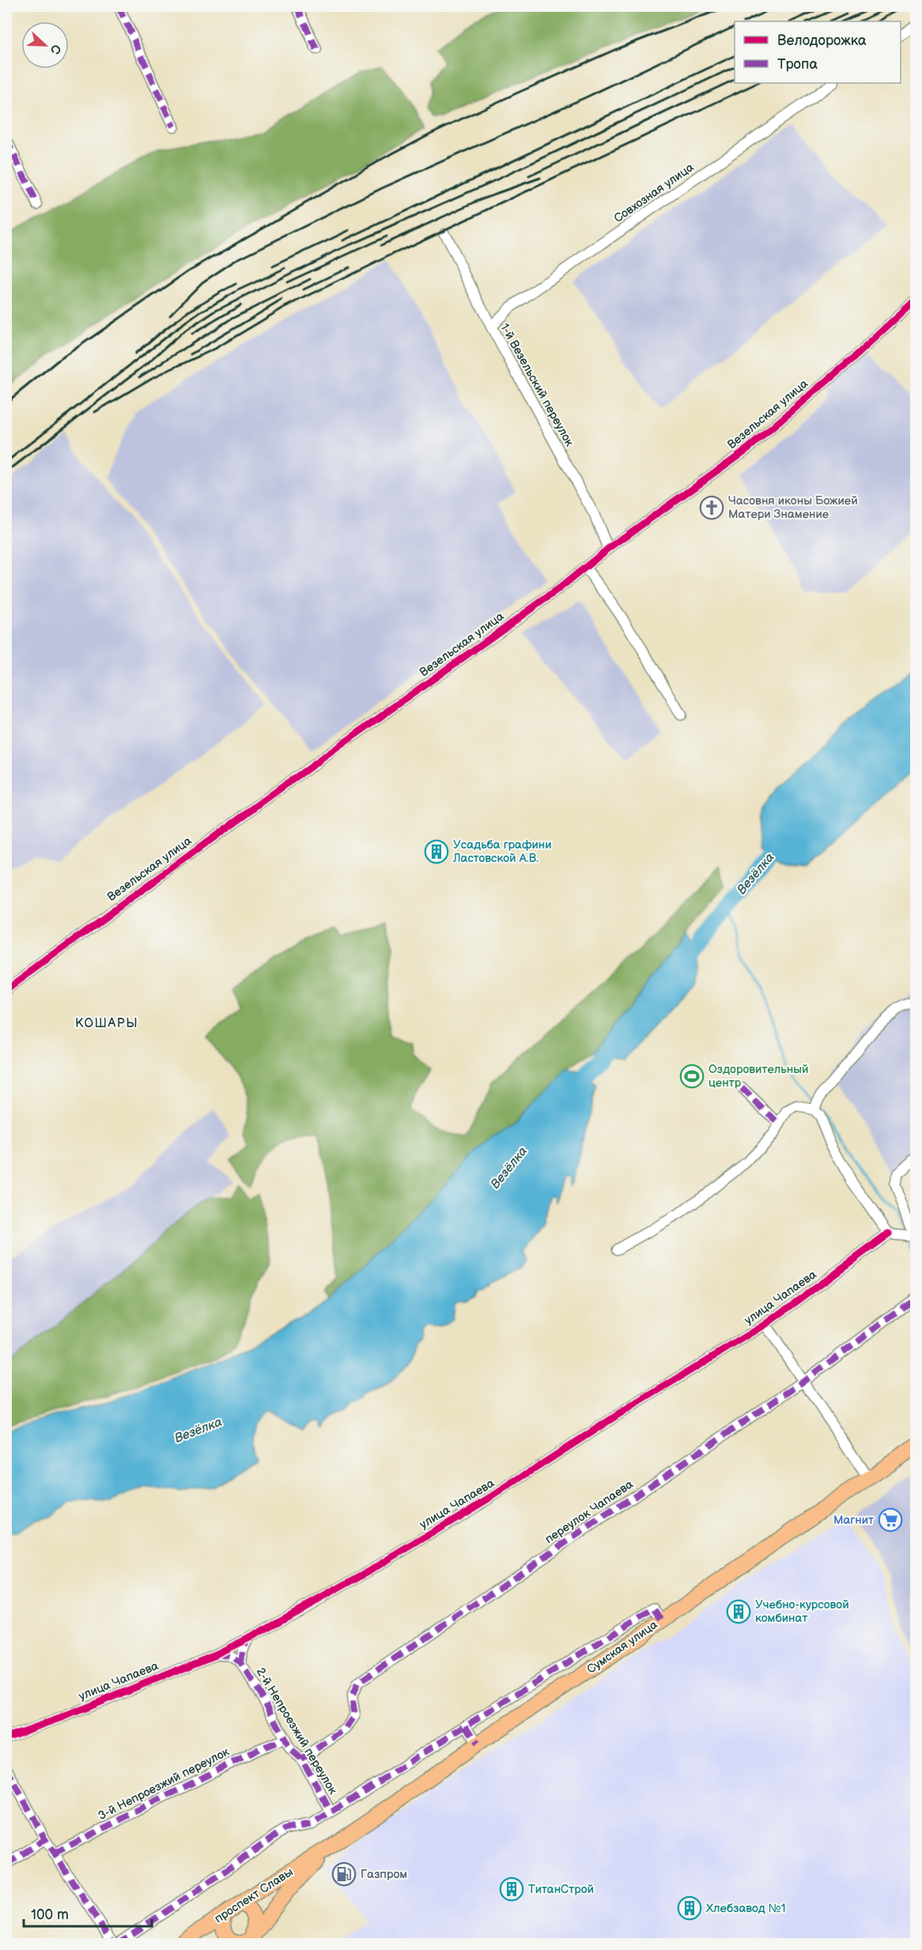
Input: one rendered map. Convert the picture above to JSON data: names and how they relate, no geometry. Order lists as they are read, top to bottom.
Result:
{
  "streets": {
    "main road": ["Сумская улица", "проспект Славы"],
    "street": [
      "Совхозная улица",
      "1-й Везельский переулок",
      "Везельская улица",
      "улица Чапаева",
      "переулок Чапаева",
      "2-й Непроезжий переулок",
      "3-й Непроезжий переулок"
    ]
  },
  "crossings": [
    ["Совхозная улица", "1-й Везельский переулок"],
    ["1-й Везельский переулок", "Везельская улица"],
    ["улица Чапаева", "2-й Непроезжий переулок"],
    ["переулок Чапаева", "2-й Непроезжий переулок"],
    ["Сумская улица", "проспект Славы"],
    ["2-й Непроезжий переулок", "3-й Непроезжий переулок"]
  ],
  "districts": ["КОШАРЫ"],
  "water": ["Везёлка"],
  "places": {
    "church": ["Часовня иконы Божией Матери Знамение"],
    "building": [
      "Усадьба графини Ластовской А.В.",
      "Учебно-курсовой комбинат",
      "ТитанСтрой",
      "Хлебзавод №1"
    ],
    "sports": ["Оздоровительный центр"],
    "supermarket": ["Магнит"],
    "fuel station": ["Газпром"]
  },
  "legend": ["Велодорожка", "Тропа"],
  "scale_bar": "100 m",
  "north": "right"
}
